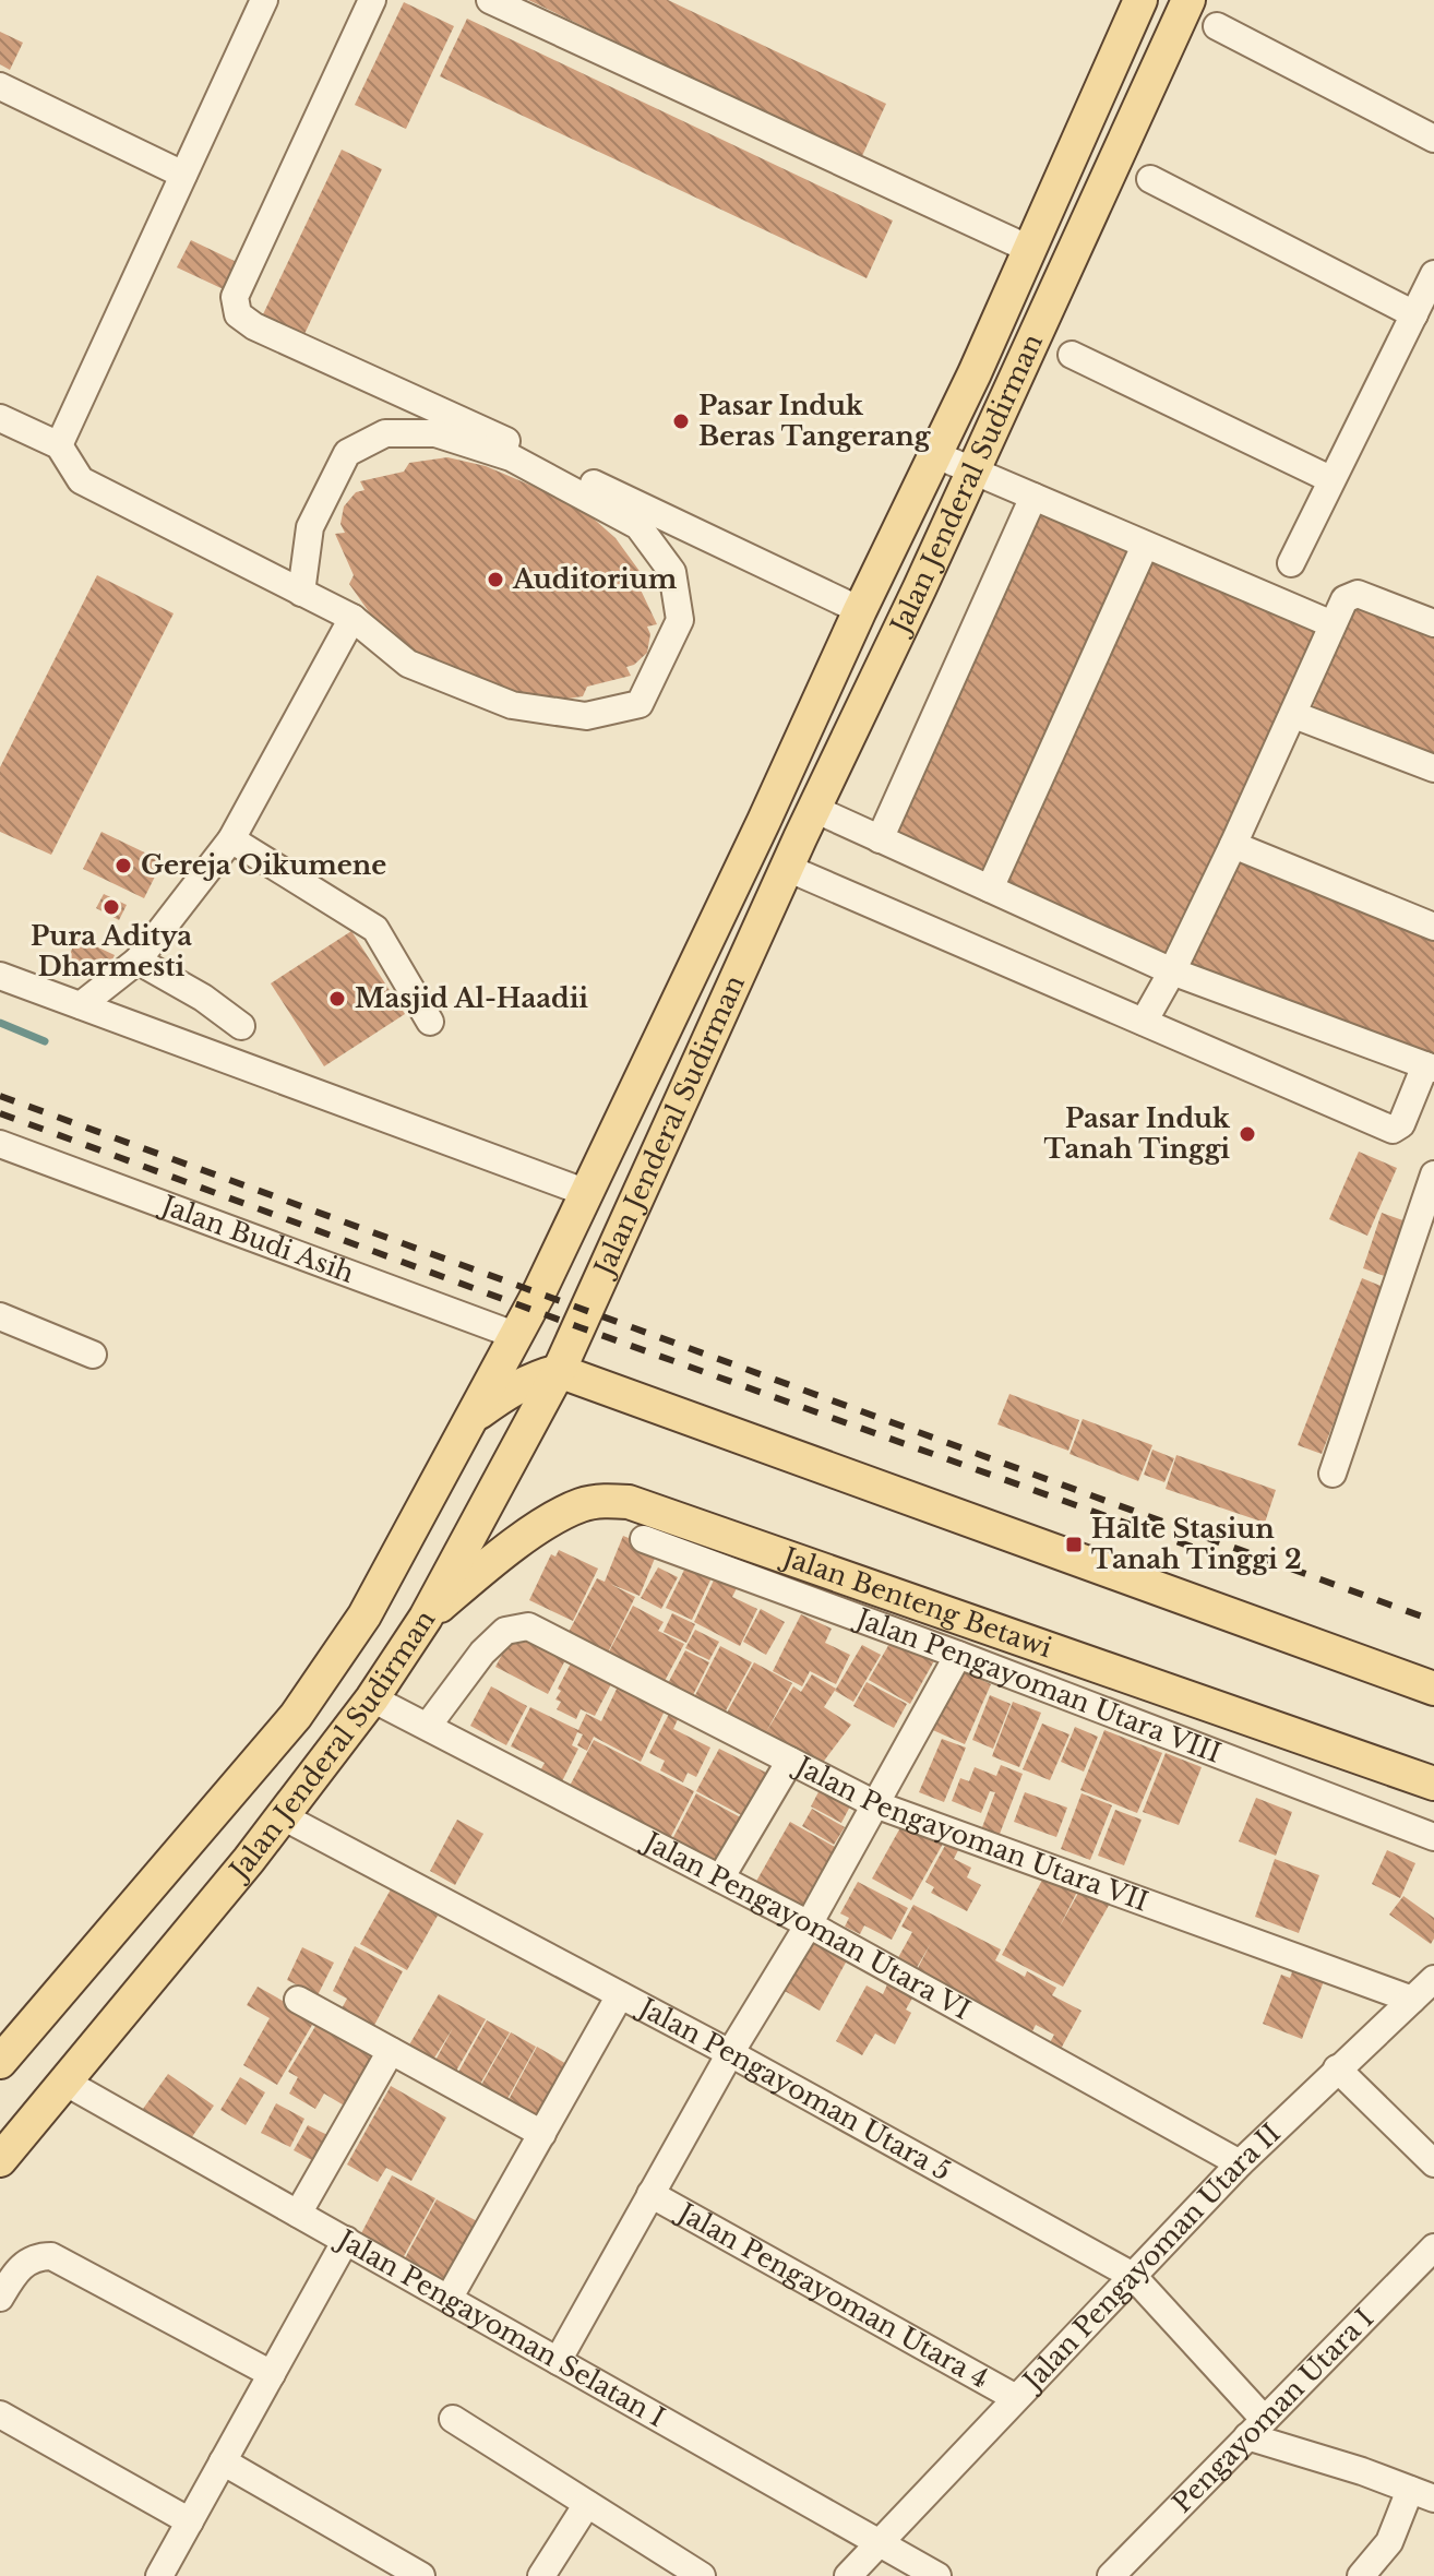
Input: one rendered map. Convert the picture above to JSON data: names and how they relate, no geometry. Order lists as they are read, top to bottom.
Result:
{
  "streets": {
    "main road": ["Jalan Jenderal Sudirman", "Jalan Benteng Betawi"],
    "street": [
      "Jalan Budi Asih",
      "Jalan Pengayoman Utara VIII",
      "Jalan Pengayoman Utara VII",
      "Jalan Pengayoman Utara VI",
      "Jalan Pengayoman Utara 5",
      "Jalan Pengayoman Utara II",
      "Jalan Pengayoman Utara 4",
      "Jalan Pengayoman Selatan I",
      "Pengayoman Utara I"
    ]
  },
  "crossings": [
    ["Jalan Jenderal Sudirman", "Jalan Budi Asih"],
    ["Jalan Jenderal Sudirman", "Jalan Benteng Betawi"],
    ["Jalan Jenderal Sudirman", "Jalan Pengayoman Utara VI"],
    ["Jalan Jenderal Sudirman", "Jalan Pengayoman Utara 5"],
    ["Jalan Jenderal Sudirman", "Jalan Pengayoman Selatan I"],
    ["Jalan Pengayoman Utara VII", "Jalan Pengayoman Utara VI"],
    ["Jalan Pengayoman Utara VII", "Jalan Pengayoman Utara II"],
    ["Jalan Pengayoman Utara VI", "Jalan Pengayoman Utara II"],
    ["Jalan Pengayoman Utara 5", "Jalan Pengayoman Utara II"],
    ["Jalan Pengayoman Utara 5", "Pengayoman Utara I"],
    ["Jalan Pengayoman Utara II", "Jalan Pengayoman Utara 4"],
    ["Jalan Pengayoman Utara II", "Jalan Pengayoman Selatan I"]
  ],
  "places": {
    "other": [
      "Pasar Induk Beras Tangerang",
      "Auditorium",
      "Gereja Oikumene",
      "Pura Aditya Dharmesti",
      "Masjid Al-Haadii",
      "Pasar Induk Tanah Tinggi"
    ],
    "transit": ["Halte Stasiun Tanah Tinggi 2"]
  }
}
